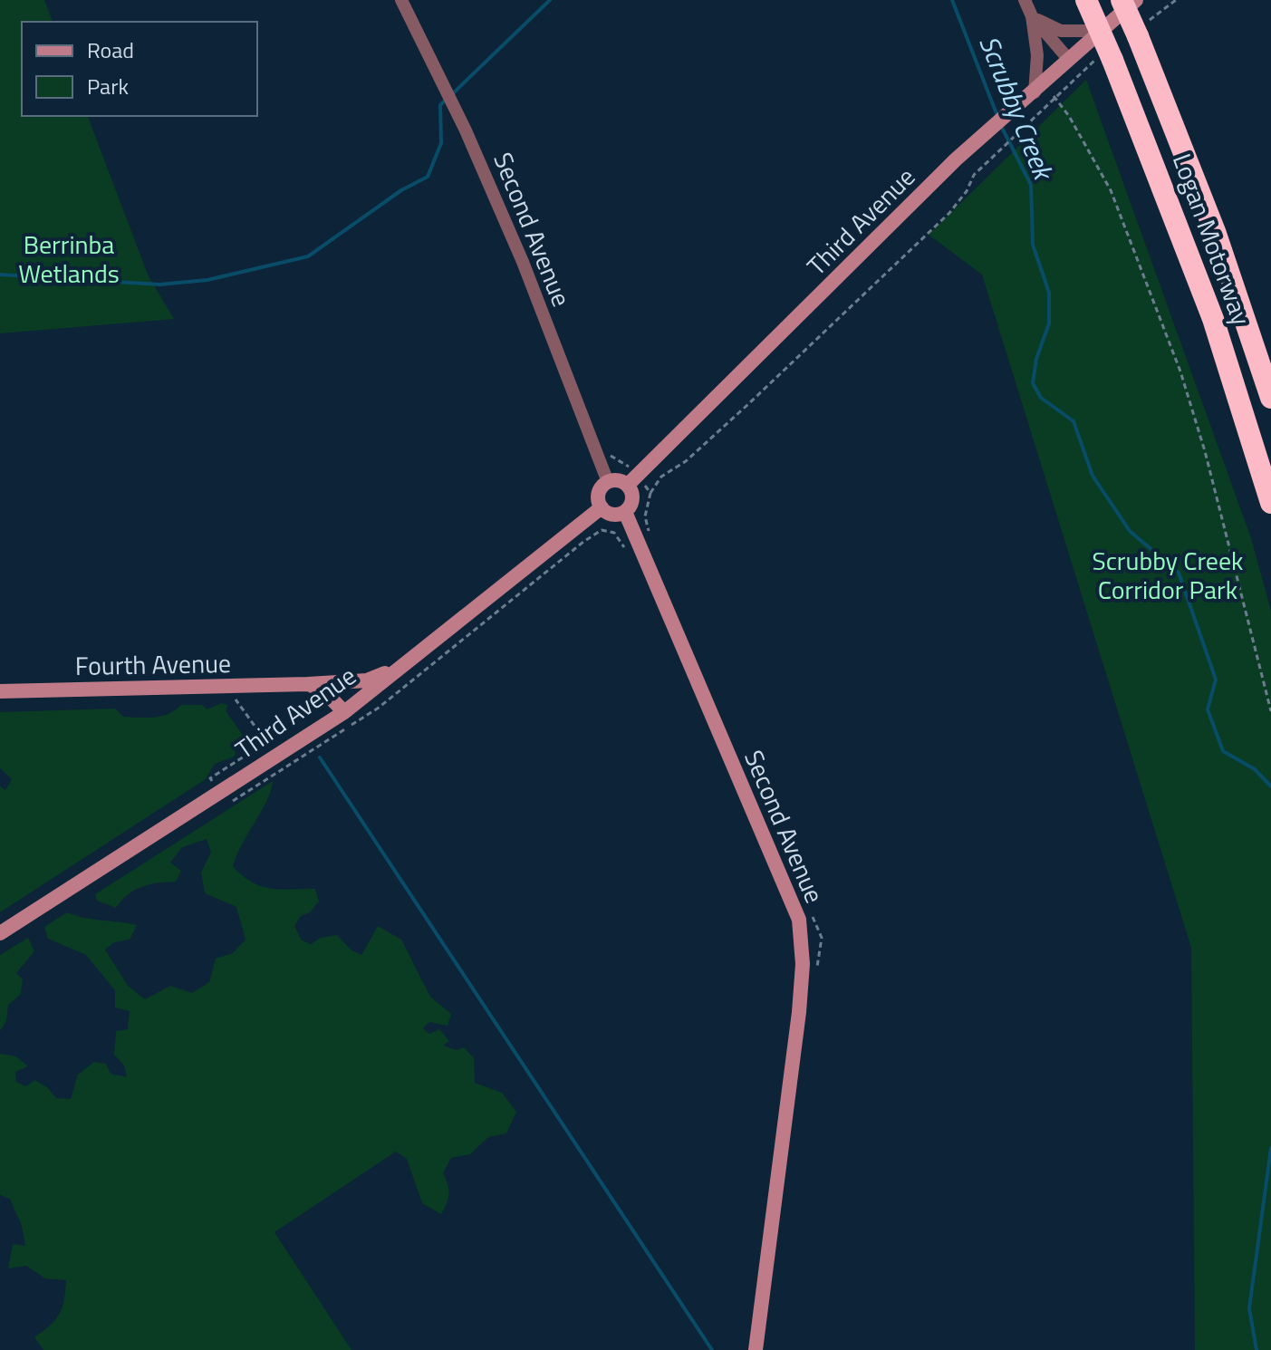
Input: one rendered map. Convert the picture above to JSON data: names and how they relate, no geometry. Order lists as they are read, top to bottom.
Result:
{
  "streets": {
    "highway": ["Logan Motorway"],
    "street": ["Third Avenue", "Second Avenue", "Fourth Avenue"]
  },
  "crossings": [
    ["Third Avenue", "Second Avenue"],
    ["Third Avenue", "Fourth Avenue"]
  ],
  "water": ["Scrubby Creek"],
  "parks": ["Berrinba Wetlands", "Scrubby Creek Corridor Park"],
  "legend": ["Road", "Park"]
}
